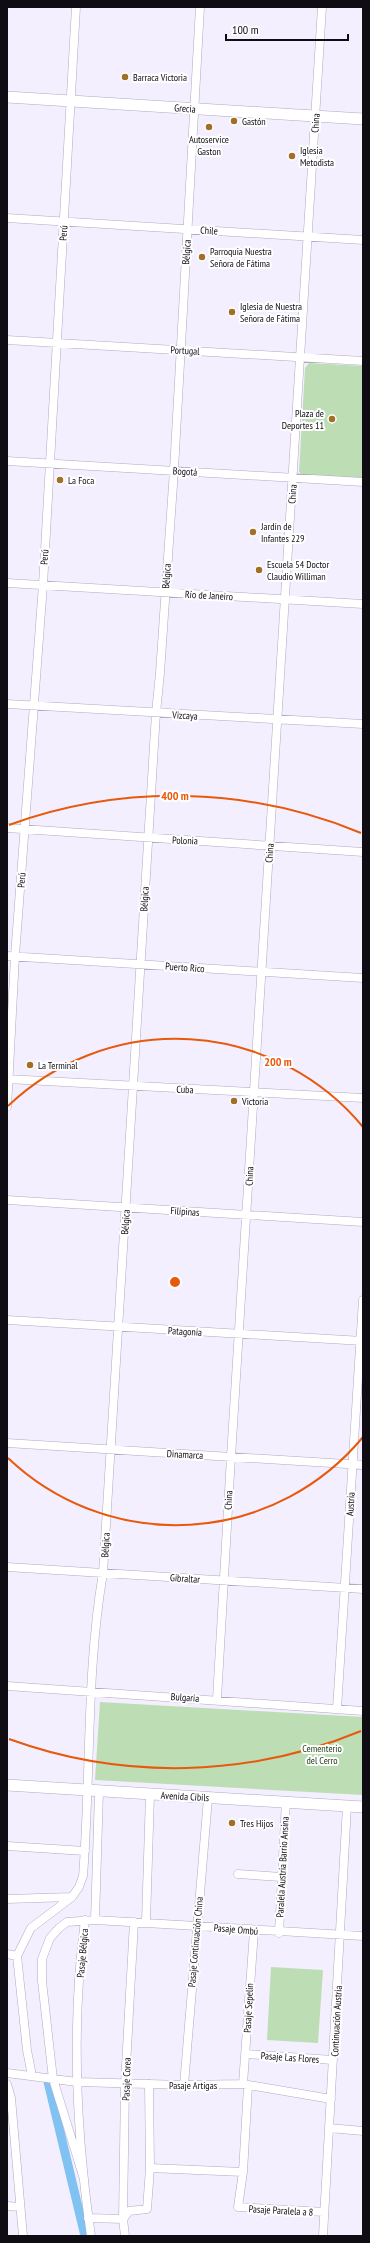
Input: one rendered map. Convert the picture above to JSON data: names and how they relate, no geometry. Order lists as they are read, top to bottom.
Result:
{
  "streets": {
    "street": [
      "Grecia",
      "China",
      "Chile",
      "Perú",
      "Bélgica",
      "Portugal",
      "Bogotá",
      "Río de Janeiro",
      "Vizcaya",
      "Polonia",
      "Puerto Rico",
      "Cuba",
      "Filipinas",
      "Patagonia",
      "Dinamarca",
      "Austria",
      "Gibraltar",
      "Bulgaria",
      "Avenida Cibils",
      "Paralela Austria Barrio Ansina",
      "Pasaje Ombú",
      "Pasaje Continuación China",
      "Pasaje Bélgica",
      "Pasaje Sepelin",
      "Continuación Austria",
      "Pasaje Las Flores",
      "Pasaje Corea",
      "Pasaje Artigas",
      "Pasaje Paralela a 8"
    ]
  },
  "crossings": [
    ["Grecia", "China"],
    ["Grecia", "Perú"],
    ["Grecia", "Bélgica"],
    ["China", "Chile"],
    ["China", "Portugal"],
    ["China", "Bogotá"],
    ["China", "Río de Janeiro"],
    ["China", "Vizcaya"],
    ["China", "Polonia"],
    ["China", "Puerto Rico"],
    ["China", "Cuba"],
    ["China", "Filipinas"],
    ["China", "Patagonia"],
    ["China", "Dinamarca"],
    ["China", "Gibraltar"],
    ["China", "Bulgaria"],
    ["Chile", "Perú"],
    ["Chile", "Bélgica"],
    ["Perú", "Portugal"],
    ["Perú", "Bogotá"],
    ["Perú", "Río de Janeiro"],
    ["Perú", "Vizcaya"],
    ["Perú", "Polonia"],
    ["Perú", "Puerto Rico"],
    ["Perú", "Cuba"],
    ["Bélgica", "Portugal"],
    ["Bélgica", "Bogotá"],
    ["Bélgica", "Río de Janeiro"],
    ["Bélgica", "Vizcaya"],
    ["Bélgica", "Polonia"],
    ["Bélgica", "Puerto Rico"],
    ["Bélgica", "Cuba"],
    ["Bélgica", "Filipinas"],
    ["Bélgica", "Patagonia"],
    ["Bélgica", "Dinamarca"],
    ["Bélgica", "Gibraltar"],
    ["Bélgica", "Bulgaria"],
    ["Bélgica", "Avenida Cibils"],
    ["Patagonia", "Austria"],
    ["Dinamarca", "Austria"],
    ["Austria", "Gibraltar"],
    ["Austria", "Bulgaria"],
    ["Avenida Cibils", "Paralela Austria Barrio Ansina"],
    ["Avenida Cibils", "Pasaje Continuación China"],
    ["Avenida Cibils", "Pasaje Bélgica"],
    ["Avenida Cibils", "Continuación Austria"],
    ["Paralela Austria Barrio Ansina", "Pasaje Ombú"],
    ["Pasaje Ombú", "Pasaje Continuación China"],
    ["Pasaje Ombú", "Pasaje Bélgica"],
    ["Pasaje Ombú", "Pasaje Sepelin"],
    ["Pasaje Ombú", "Continuación Austria"],
    ["Pasaje Ombú", "Pasaje Corea"],
    ["Pasaje Continuación China", "Pasaje Artigas"],
    ["Pasaje Bélgica", "Pasaje Artigas"],
    ["Pasaje Sepelin", "Pasaje Las Flores"],
    ["Pasaje Sepelin", "Pasaje Artigas"],
    ["Pasaje Sepelin", "Pasaje Paralela a 8"],
    ["Continuación Austria", "Pasaje Las Flores"],
    ["Continuación Austria", "Pasaje Artigas"],
    ["Continuación Austria", "Pasaje Paralela a 8"],
    ["Pasaje Corea", "Pasaje Artigas"]
  ],
  "parks": ["Cementerio del Cerro"],
  "places": [
    "Barraca Victoria",
    "Gastón",
    "Autoservice Gaston",
    "Iglesia Metodista",
    "Parroquia Nuestra Señora de Fátima",
    "Iglesia de Nuestra Señora de Fátima",
    "Plaza de Deportes 11",
    "La Foca",
    "Jardín de Infantes 229",
    "Escuela 54 Doctor Claudio Williman",
    "La Terminal",
    "Victoria",
    "Tres Hijos"
  ],
  "scale_bar": "100 m",
  "rings": ["400 m", "200 m"]
}
